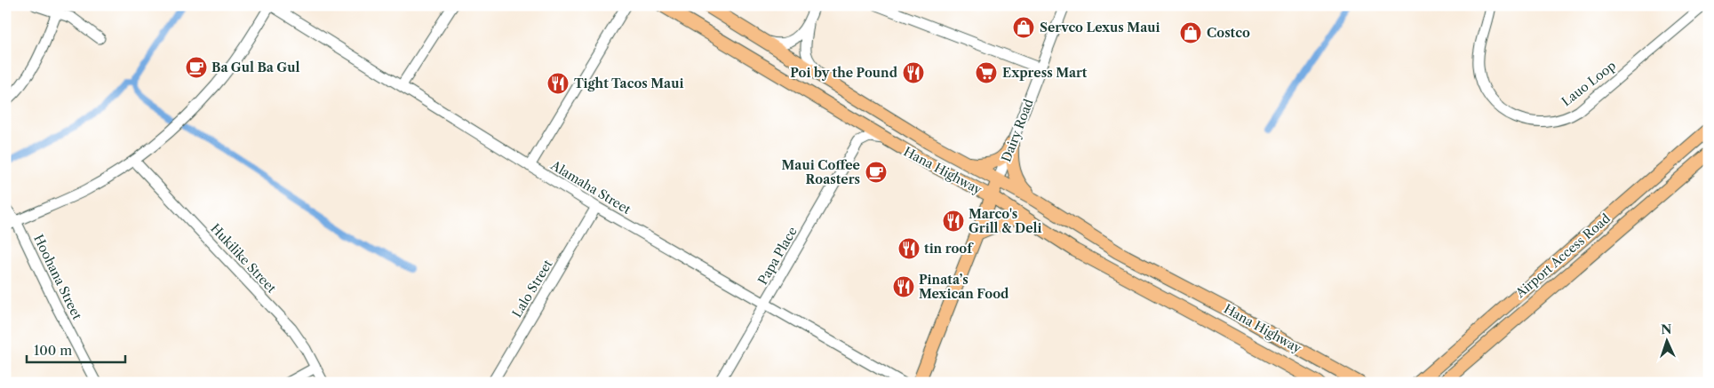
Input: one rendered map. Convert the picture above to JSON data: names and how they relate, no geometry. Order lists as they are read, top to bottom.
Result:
{
  "streets": {
    "main road": ["Hana Highway", "Airport Access Road"],
    "street": [
      "Lauo Loop",
      "Dairy Road",
      "Alamaha Street",
      "Papa Place",
      "Hukilike Street",
      "Hoohana Street",
      "Lalo Street"
    ]
  },
  "crossings": [
    ["Dairy Road", "Hana Highway"],
    ["Alamaha Street", "Papa Place"],
    ["Alamaha Street", "Lalo Street"]
  ],
  "places": {
    "shop": ["Servco Lexus Maui", "Costco"],
    "cafe": ["Ba Gul Ba Gul", "Maui Coffee Roasters"],
    "restaurant": [
      "Poi by the Pound",
      "Tight Tacos Maui",
      "Marco's Grill & Deli",
      "tin roof",
      "Pinata’s Mexican Food"
    ],
    "supermarket": ["Express Mart"]
  },
  "scale_bar": "100 m",
  "north": "top"
}
